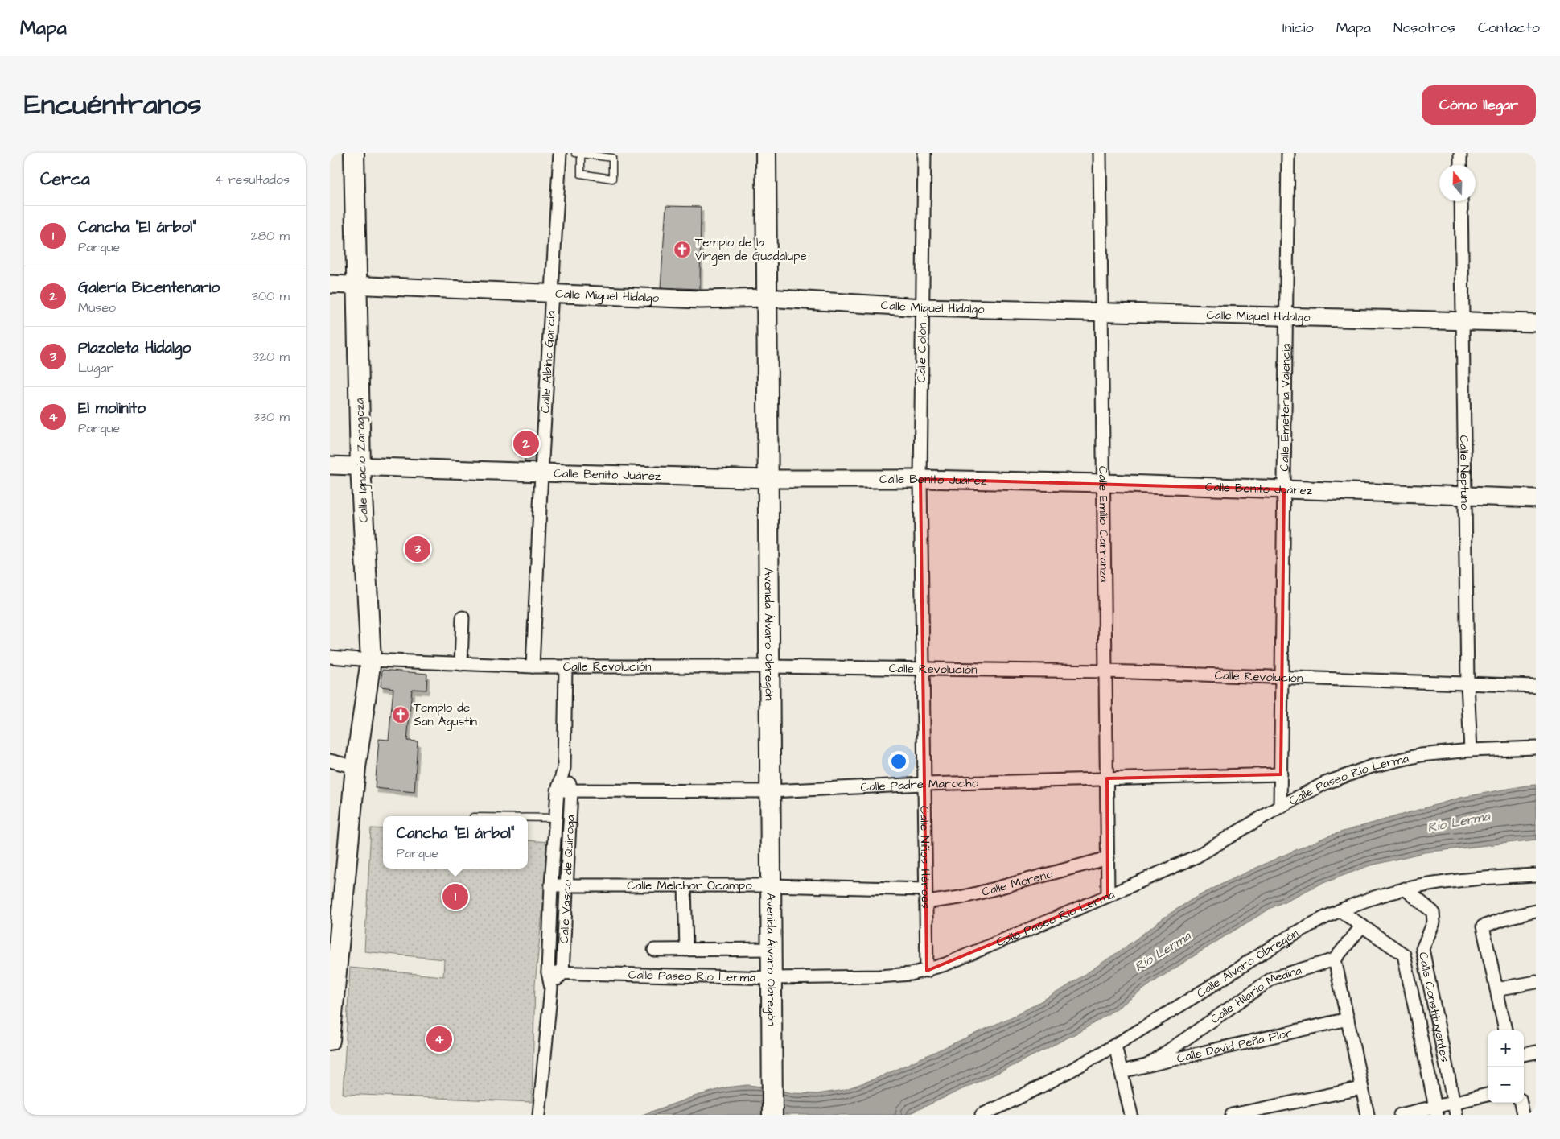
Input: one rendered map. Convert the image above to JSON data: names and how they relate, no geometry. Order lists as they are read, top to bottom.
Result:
{
  "streets": {
    "main road": ["Calle Ignacio Zaragoza", "Avenida Álvaro Obregón"],
    "street": [
      "Calle Miguel Hidalgo",
      "Calle Colón",
      "Calle Albino García",
      "Calle Emeteria Valencia",
      "Calle Neptuno",
      "Calle Benito Juárez",
      "Calle Emilio Carranza",
      "Calle Revolución",
      "Calle Paseo Río Lerma",
      "Calle Padre Marocho",
      "Calle Niños Héroes",
      "Calle Vasco de Quiroga",
      "Calle Moreno",
      "Calle Melchor Ocampo",
      "Calle Álvaro Obregón",
      "Calle Hilario Medina",
      "Calle Constituyentes",
      "Calle David Peña Flor"
    ]
  },
  "crossings": [
    ["Calle Miguel Hidalgo", "Calle Colón"],
    ["Calle Miguel Hidalgo", "Calle Albino García"],
    ["Calle Miguel Hidalgo", "Calle Emeteria Valencia"],
    ["Calle Miguel Hidalgo", "Calle Ignacio Zaragoza"],
    ["Calle Miguel Hidalgo", "Calle Neptuno"],
    ["Calle Miguel Hidalgo", "Calle Emilio Carranza"],
    ["Calle Miguel Hidalgo", "Avenida Álvaro Obregón"],
    ["Calle Colón", "Calle Benito Juárez"],
    ["Calle Colón", "Calle Niños Héroes"],
    ["Calle Albino García", "Calle Benito Juárez"],
    ["Calle Albino García", "Calle Revolución"],
    ["Calle Emeteria Valencia", "Calle Benito Juárez"],
    ["Calle Emeteria Valencia", "Calle Revolución"],
    ["Calle Emeteria Valencia", "Calle Paseo Río Lerma"],
    ["Calle Emeteria Valencia", "Calle Padre Marocho"],
    ["Calle Ignacio Zaragoza", "Calle Benito Juárez"],
    ["Calle Ignacio Zaragoza", "Calle Revolución"],
    ["Calle Neptuno", "Calle Benito Juárez"],
    ["Calle Neptuno", "Calle Revolución"],
    ["Calle Neptuno", "Calle Paseo Río Lerma"],
    ["Calle Benito Juárez", "Calle Emilio Carranza"],
    ["Calle Benito Juárez", "Avenida Álvaro Obregón"],
    ["Calle Benito Juárez", "Calle Niños Héroes"],
    ["Calle Emilio Carranza", "Calle Revolución"],
    ["Calle Emilio Carranza", "Calle Paseo Río Lerma"],
    ["Calle Emilio Carranza", "Calle Padre Marocho"],
    ["Calle Emilio Carranza", "Calle Moreno"],
    ["Avenida Álvaro Obregón", "Calle Revolución"],
    ["Avenida Álvaro Obregón", "Calle Paseo Río Lerma"],
    ["Avenida Álvaro Obregón", "Calle Padre Marocho"],
    ["Avenida Álvaro Obregón", "Calle Melchor Ocampo"],
    ["Calle Revolución", "Calle Niños Héroes"],
    ["Calle Revolución", "Calle Vasco de Quiroga"],
    ["Calle Paseo Río Lerma", "Calle Niños Héroes"],
    ["Calle Paseo Río Lerma", "Calle Vasco de Quiroga"],
    ["Calle Padre Marocho", "Calle Niños Héroes"],
    ["Calle Padre Marocho", "Calle Vasco de Quiroga"],
    ["Calle Niños Héroes", "Calle Moreno"],
    ["Calle Niños Héroes", "Calle Melchor Ocampo"],
    ["Calle Vasco de Quiroga", "Calle Melchor Ocampo"],
    ["Calle Álvaro Obregón", "Calle Constituyentes"],
    ["Calle Hilario Medina", "Calle David Peña Flor"]
  ],
  "water": ["Río Lerma"],
  "places": {
    "church": ["Templo de la Virgen de Guadalupe", "Templo de San Agustín"]
  },
  "north": "top",
  "page": {
    "header": "Mapa",
    "nav": [
      "Inicio",
      "Mapa",
      "Nosotros",
      "Contacto"
    ],
    "title": "Encuéntranos",
    "buttons": "Cómo llegar",
    "heading": ["Cerca", "4 resultados"],
    "list": [
      {
        "mark": "1",
        "name": "Cancha \"El árbol\"",
        "note": "Parque",
        "value": "280 m"
      },
      {
        "mark": "2",
        "name": "Galería Bicentenario",
        "note": "Museo",
        "value": "300 m"
      },
      {
        "mark": "3",
        "name": "Plazoleta Hidalgo",
        "note": "Lugar",
        "value": "320 m"
      },
      {
        "mark": "4",
        "name": "El molinito",
        "note": "Parque",
        "value": "330 m"
      }
    ],
    "pins": [
      "2",
      "3",
      "1",
      "4"
    ],
    "popup": ["Cancha \"El árbol\"", "Parque"],
    "map_buttons": ["+", "−"]
  }
}
